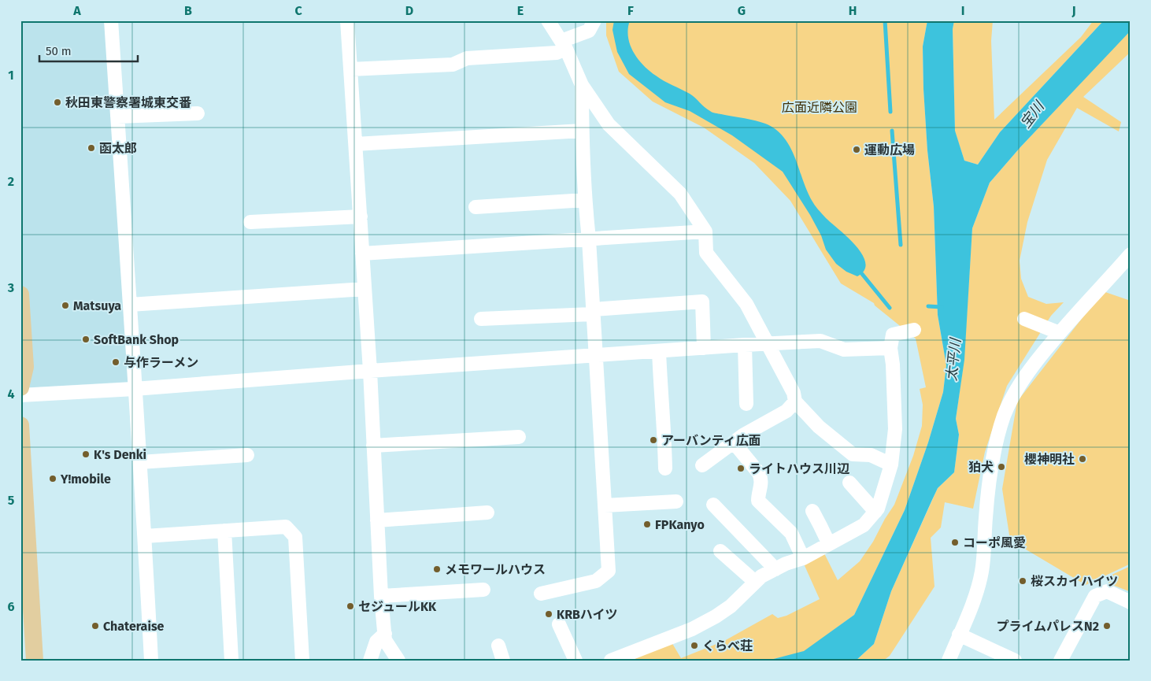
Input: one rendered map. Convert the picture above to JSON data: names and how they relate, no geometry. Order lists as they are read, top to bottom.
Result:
{
  "water": ["宝川", "太平川"],
  "parks": ["広面近隣公園"],
  "places": [
    "秋田東警察署城東交番",
    "函太郎",
    "運動広場",
    "Matsuya",
    "SoftBank Shop",
    "与作ラーメン",
    "アーバンティ広面",
    "K's Denki",
    "櫻神明社",
    "狛犬",
    "ライトハウス川辺",
    "Y!mobile",
    "FPKanyo",
    "コーポ風愛",
    "メモワールハウス",
    "桜スカイハイツ",
    "セジュールKK",
    "KRBハイツ",
    "Chateraise",
    "プライムパレスN2",
    "くらべ荘"
  ],
  "scale_bar": "50 m",
  "grid": {
    "columns": [
      "A",
      "B",
      "C",
      "D",
      "E",
      "F",
      "G",
      "H",
      "I",
      "J"
    ],
    "rows": [
      "1",
      "2",
      "3",
      "4",
      "5",
      "6"
    ]
  }
}
